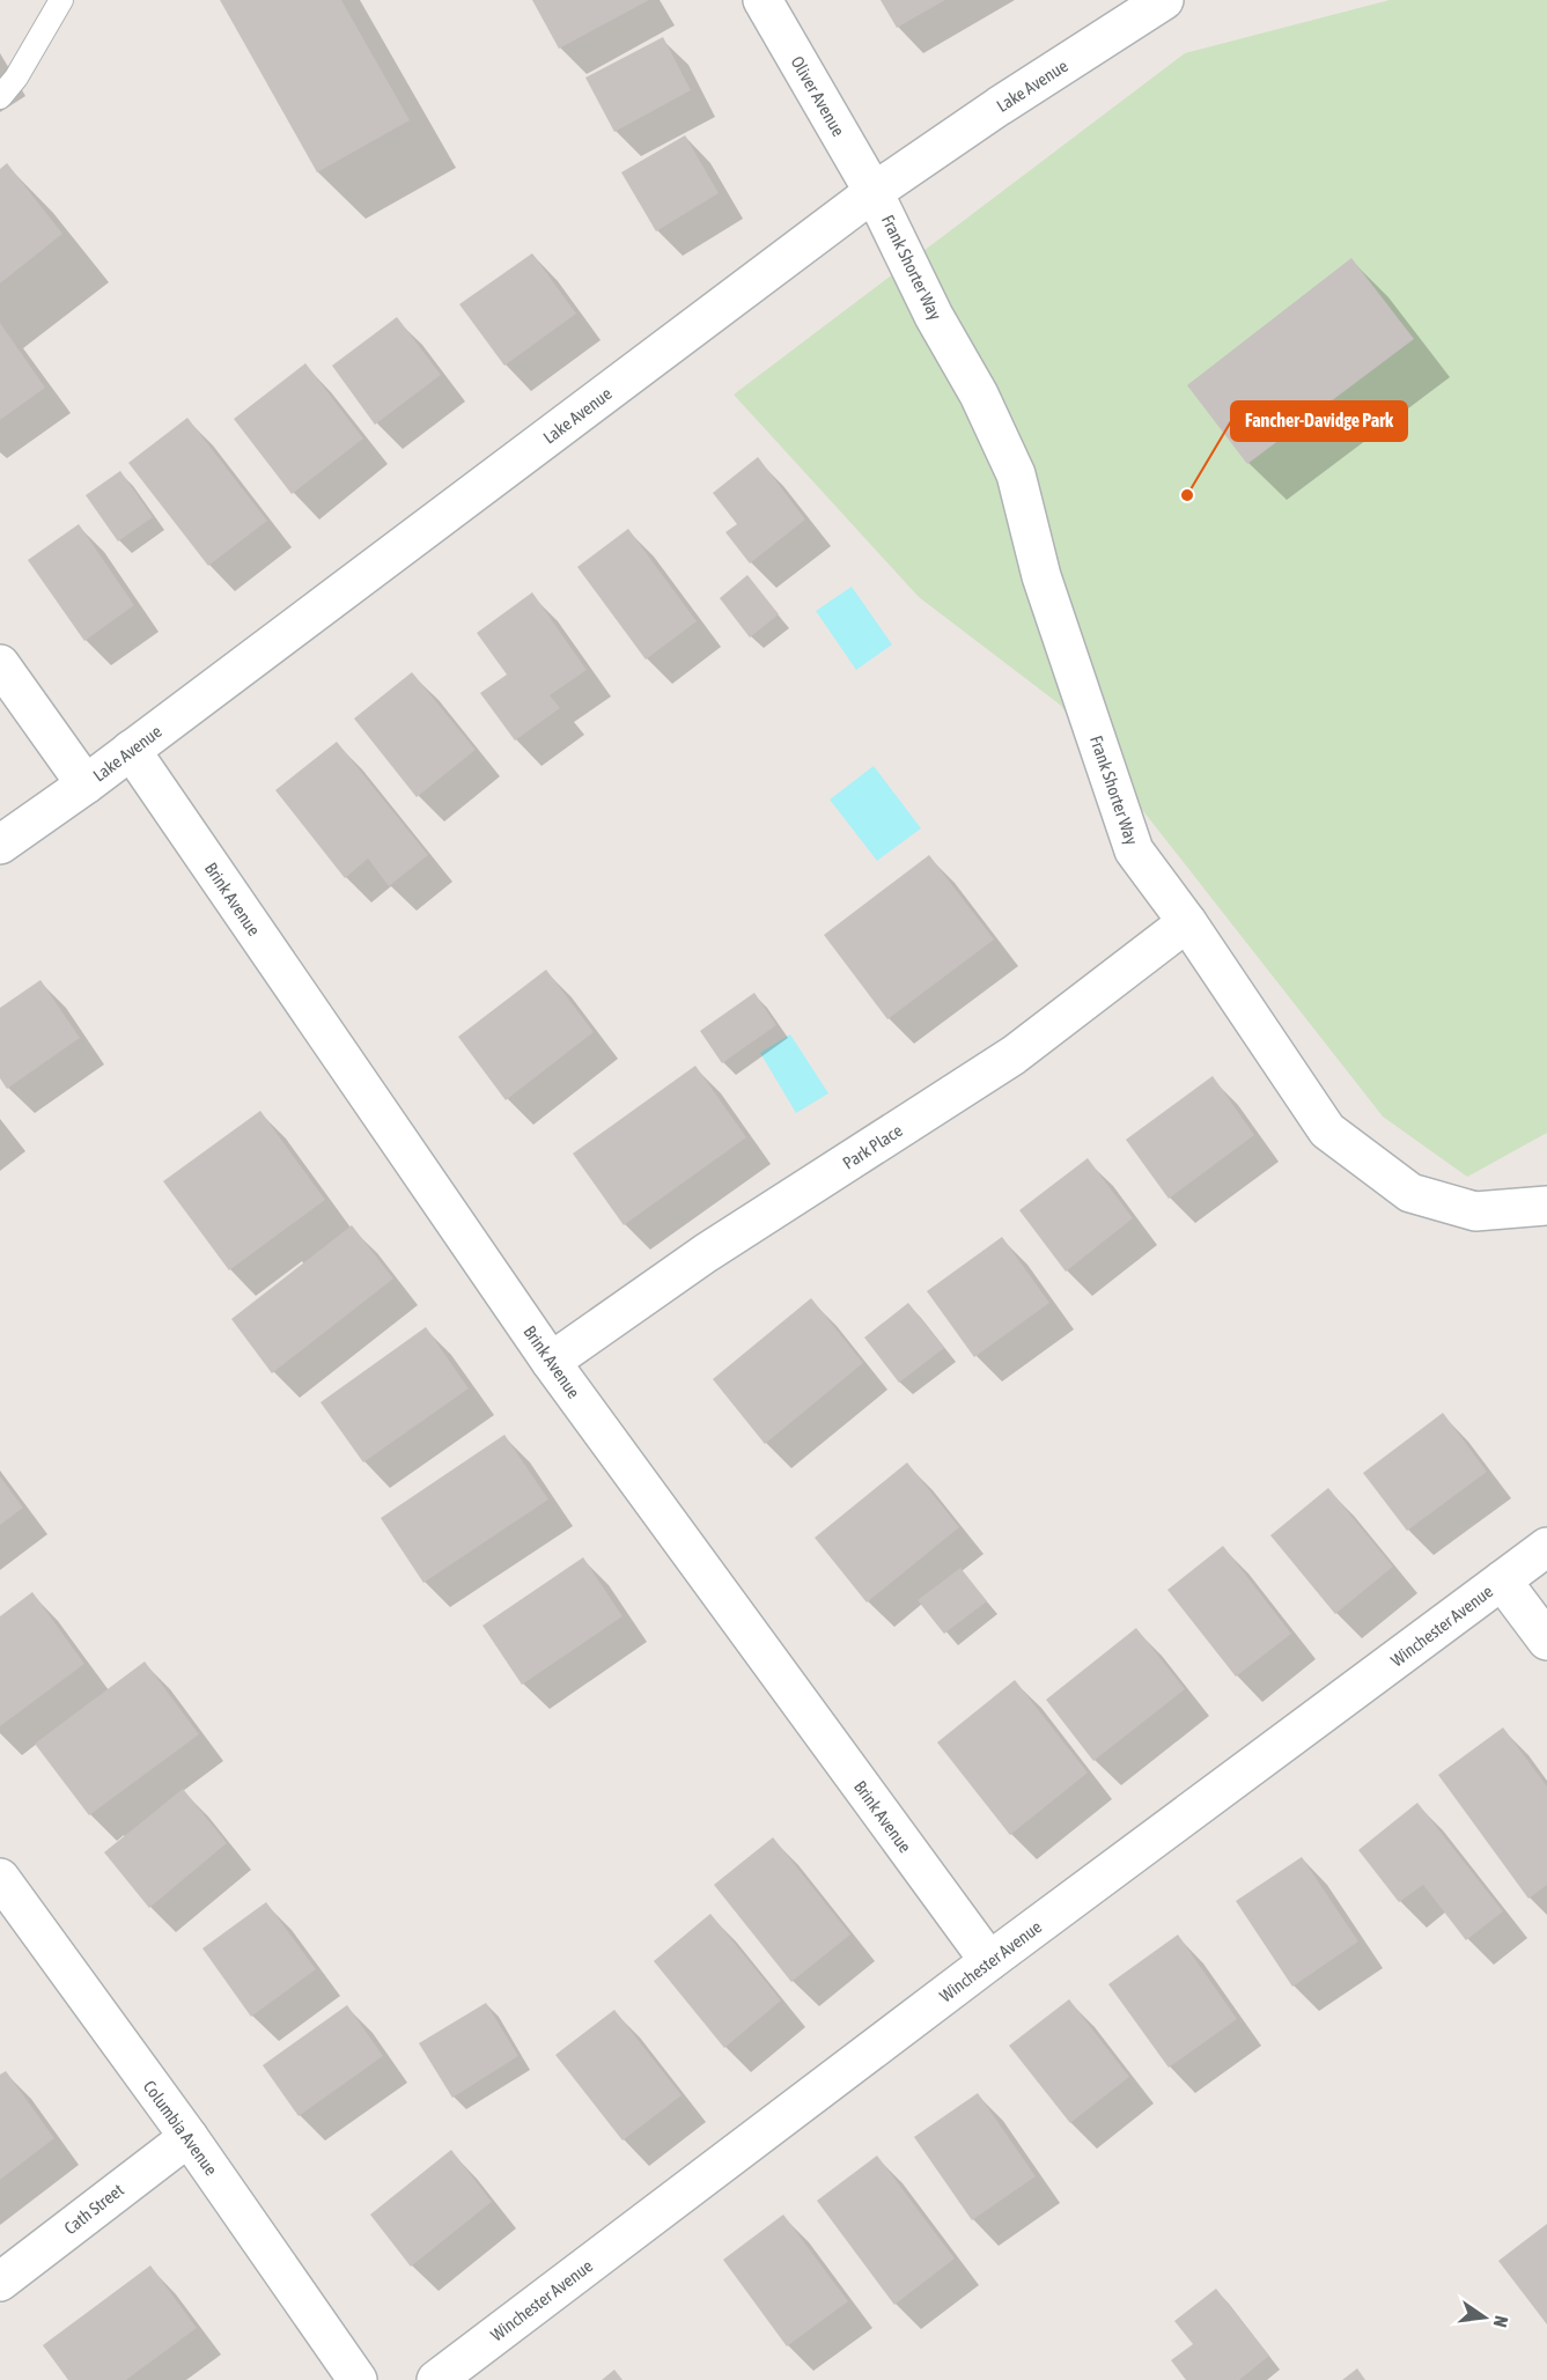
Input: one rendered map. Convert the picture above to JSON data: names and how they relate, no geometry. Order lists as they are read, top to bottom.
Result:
{
  "streets": {
    "street": [
      "Lake Avenue",
      "Oliver Avenue",
      "Frank Shorter Way",
      "Brink Avenue",
      "Park Place",
      "Winchester Avenue",
      "Columbia Avenue",
      "Cath Street"
    ]
  },
  "crossings": [
    ["Lake Avenue", "Oliver Avenue"],
    ["Lake Avenue", "Frank Shorter Way"],
    ["Lake Avenue", "Brink Avenue"],
    ["Oliver Avenue", "Frank Shorter Way"],
    ["Frank Shorter Way", "Park Place"],
    ["Brink Avenue", "Park Place"],
    ["Brink Avenue", "Winchester Avenue"],
    ["Columbia Avenue", "Cath Street"]
  ],
  "places": ["Fancher-Davidge Park"],
  "north": "right"
}
